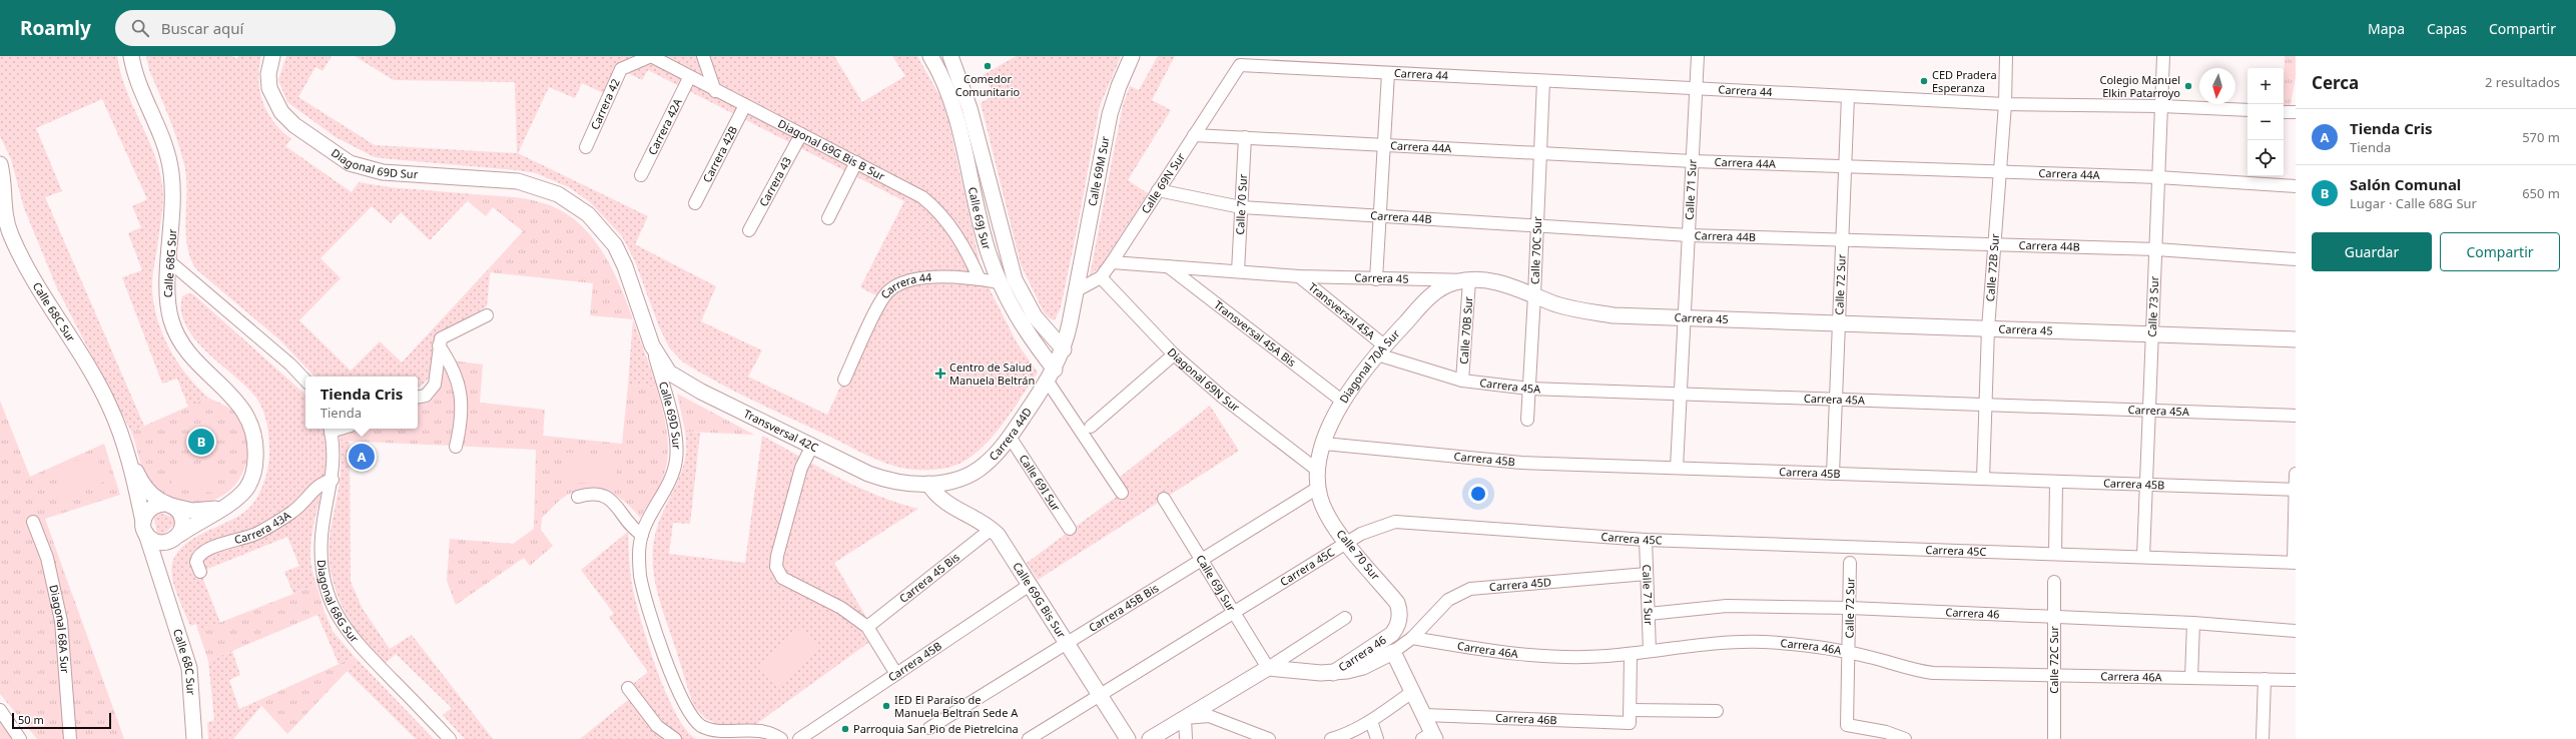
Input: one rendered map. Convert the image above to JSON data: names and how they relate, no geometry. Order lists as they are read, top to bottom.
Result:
{
  "streets": {
    "street": [
      "Carrera 44",
      "Carrera 42",
      "Carrera 42A",
      "Carrera 44A",
      "Diagonal 69G Bis B Sur",
      "Carrera 42B",
      "Diagonal 69D Sur",
      "Calle 69M Sur",
      "Carrera 43",
      "Calle 69N Sur",
      "Calle 71 Sur",
      "Calle 70 Sur",
      "Calle 69J Sur",
      "Carrera 44B",
      "Calle 70C Sur",
      "Calle 68G Sur",
      "Calle 72B Sur",
      "Carrera 45",
      "Calle 72 Sur",
      "Calle 73 Sur",
      "Transversal 45A",
      "Calle 68C Sur",
      "Calle 70B Sur",
      "Transversal 45A Bis",
      "Diagonal 70A Sur",
      "Diagonal 69N Sur",
      "Carrera 45A",
      "Calle 69D Sur",
      "Transversal 42C",
      "Carrera 44D",
      "Carrera 45B",
      "Calle 69I Sur",
      "Carrera 43A",
      "Carrera 45C",
      "Carrera 45 Bis",
      "Carrera 45D",
      "Diagonal 68G Sur",
      "Calle 69G Bis Sur",
      "Carrera 45B Bis",
      "Carrera 46",
      "Diagonal 68A Sur",
      "Carrera 46A",
      "Calle 72C Sur",
      "Carrera 46B"
    ]
  },
  "crossings": [
    ["Carrera 44", "Diagonal 69G Bis B Sur"],
    ["Carrera 44", "Calle 69N Sur"],
    ["Carrera 44", "Calle 71 Sur"],
    ["Carrera 44", "Calle 69J Sur"],
    ["Carrera 44", "Calle 70C Sur"],
    ["Carrera 44", "Calle 72B Sur"],
    ["Carrera 44", "Calle 72 Sur"],
    ["Carrera 44", "Calle 73 Sur"],
    ["Carrera 42", "Diagonal 69G Bis B Sur"],
    ["Carrera 42A", "Diagonal 69G Bis B Sur"],
    ["Carrera 44A", "Calle 69N Sur"],
    ["Carrera 44A", "Calle 71 Sur"],
    ["Carrera 44A", "Calle 70 Sur"],
    ["Carrera 44A", "Calle 70C Sur"],
    ["Carrera 44A", "Calle 72B Sur"],
    ["Carrera 44A", "Calle 72 Sur"],
    ["Carrera 44A", "Calle 73 Sur"],
    ["Diagonal 69G Bis B Sur", "Carrera 42B"],
    ["Diagonal 69G Bis B Sur", "Carrera 43"],
    ["Diagonal 69D Sur", "Calle 69D Sur"],
    ["Calle 69M Sur", "Calle 69N Sur"],
    ["Calle 69N Sur", "Carrera 44B"],
    ["Calle 69N Sur", "Carrera 45"],
    ["Calle 69N Sur", "Diagonal 69N Sur"],
    ["Calle 71 Sur", "Carrera 44B"],
    ["Calle 71 Sur", "Carrera 45"],
    ["Calle 71 Sur", "Carrera 45A"],
    ["Calle 71 Sur", "Carrera 45B"],
    ["Calle 71 Sur", "Carrera 45C"],
    ["Calle 71 Sur", "Carrera 45D"],
    ["Calle 71 Sur", "Carrera 46"],
    ["Calle 71 Sur", "Carrera 46A"],
    ["Calle 70 Sur", "Carrera 44B"],
    ["Calle 70 Sur", "Carrera 45"],
    ["Calle 70 Sur", "Diagonal 70A Sur"],
    ["Calle 70 Sur", "Carrera 45C"],
    ["Calle 70 Sur", "Carrera 45B Bis"],
    ["Calle 70 Sur", "Carrera 46"],
    ["Calle 69J Sur", "Carrera 44D"],
    ["Calle 69J Sur", "Carrera 45C"],
    ["Calle 69J Sur", "Carrera 45B Bis"],
    ["Calle 69J Sur", "Carrera 46"],
    ["Carrera 44B", "Calle 70C Sur"],
    ["Carrera 44B", "Calle 72B Sur"],
    ["Carrera 44B", "Calle 72 Sur"],
    ["Carrera 44B", "Calle 73 Sur"],
    ["Calle 70C Sur", "Carrera 45"],
    ["Calle 70C Sur", "Carrera 45A"],
    ["Calle 72B Sur", "Carrera 45"],
    ["Calle 72B Sur", "Carrera 45A"],
    ["Calle 72B Sur", "Carrera 45B"],
    ["Carrera 45", "Calle 72 Sur"],
    ["Carrera 45", "Calle 73 Sur"],
    ["Carrera 45", "Transversal 45A"],
    ["Carrera 45", "Calle 70B Sur"],
    ["Carrera 45", "Transversal 45A Bis"],
    ["Carrera 45", "Diagonal 70A Sur"],
    ["Calle 72 Sur", "Carrera 45A"],
    ["Calle 72 Sur", "Carrera 45B"],
    ["Calle 72 Sur", "Carrera 46"],
    ["Calle 72 Sur", "Carrera 46A"],
    ["Calle 73 Sur", "Carrera 45A"],
    ["Calle 73 Sur", "Carrera 45B"],
    ["Calle 73 Sur", "Carrera 45C"],
    ["Transversal 45A", "Diagonal 70A Sur"],
    ["Transversal 45A", "Carrera 45A"],
    ["Calle 70B Sur", "Diagonal 70A Sur"],
    ["Calle 70B Sur", "Carrera 45A"],
    ["Transversal 45A Bis", "Diagonal 70A Sur"],
    ["Diagonal 70A Sur", "Diagonal 69N Sur"],
    ["Diagonal 70A Sur", "Carrera 45A"],
    ["Diagonal 70A Sur", "Carrera 45B"],
    ["Diagonal 70A Sur", "Carrera 45B Bis"],
    ["Calle 69D Sur", "Transversal 42C"],
    ["Transversal 42C", "Carrera 44D"],
    ["Transversal 42C", "Calle 69G Bis Sur"],
    ["Carrera 44D", "Calle 69I Sur"],
    ["Carrera 44D", "Calle 69G Bis Sur"],
    ["Carrera 45B", "Calle 69G Bis Sur"],
    ["Carrera 43A", "Diagonal 68G Sur"],
    ["Carrera 45C", "Calle 69G Bis Sur"],
    ["Carrera 45 Bis", "Calle 69G Bis Sur"],
    ["Carrera 45D", "Carrera 46A"],
    ["Calle 69G Bis Sur", "Carrera 45B Bis"],
    ["Carrera 46", "Calle 72C Sur"],
    ["Carrera 46A", "Calle 72C Sur"]
  ],
  "places": {
    "other": [
      "Comedor Comunitario",
      "CED Pradera Esperanza",
      "Colegio Manuel Elkin Patarroyo",
      "IED El Paraíso de Manuela Beltran Sede A",
      "Parroquia San Pio de Pietrelcina"
    ],
    "health": ["Centro de Salud Manuela Beltrán"]
  },
  "scale_bar": "50 m",
  "north": "bottom",
  "page": {
    "header": "Roamly",
    "search": "Buscar aquí",
    "nav": ["Mapa", "Capas", "Compartir"],
    "heading": ["Cerca", "2 resultados"],
    "map_buttons": ["+", "−"],
    "list": [
      {
        "mark": "A",
        "name": "Tienda Cris",
        "note": "Tienda",
        "value": "570 m"
      },
      {
        "mark": "B",
        "name": "Salón Comunal",
        "note": "Lugar · Calle 68G Sur",
        "value": "650 m"
      }
    ],
    "buttons": ["Guardar", "Compartir"],
    "popup": ["Tienda Cris", "Tienda"],
    "pins": ["B", "A"],
    "scale": "50 m"
  }
}
